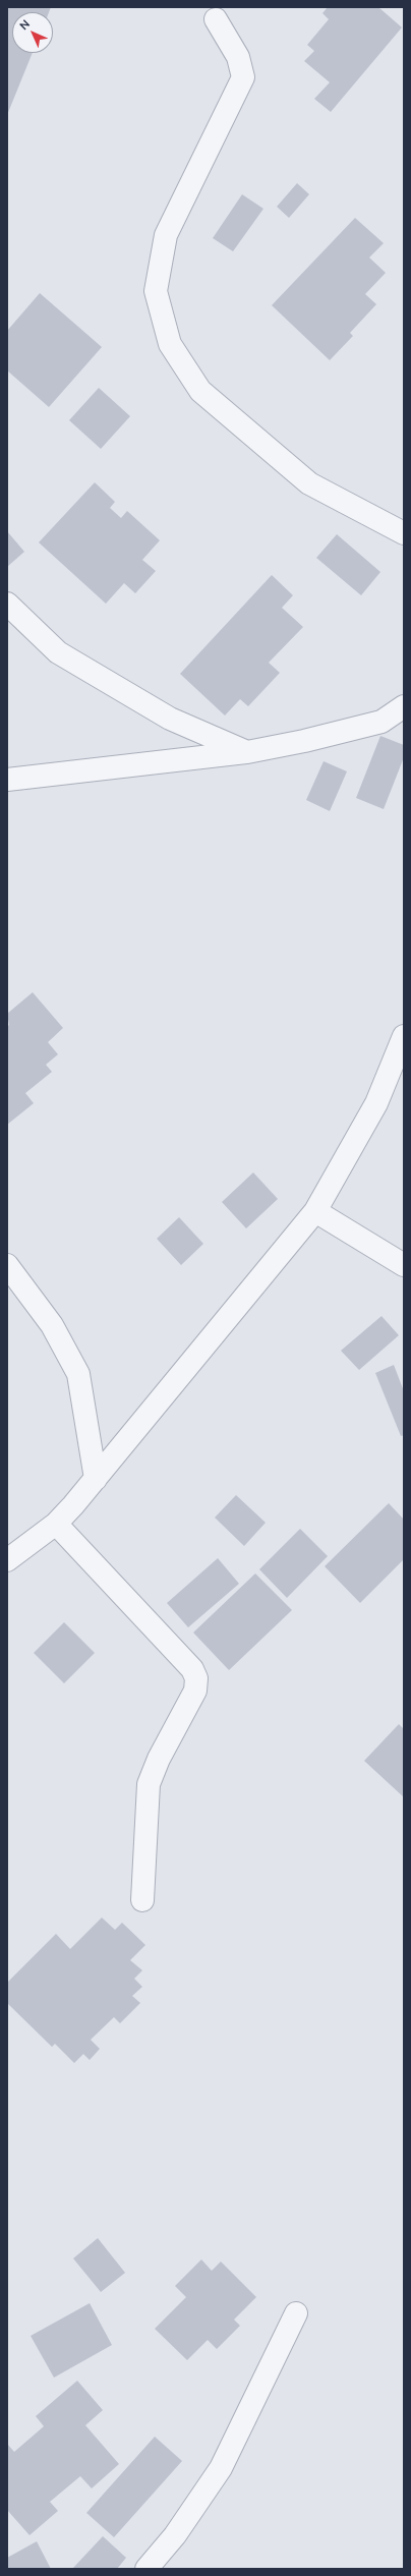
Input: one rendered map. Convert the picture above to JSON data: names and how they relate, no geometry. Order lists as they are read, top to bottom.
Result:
{
  "north": "top left"
}
